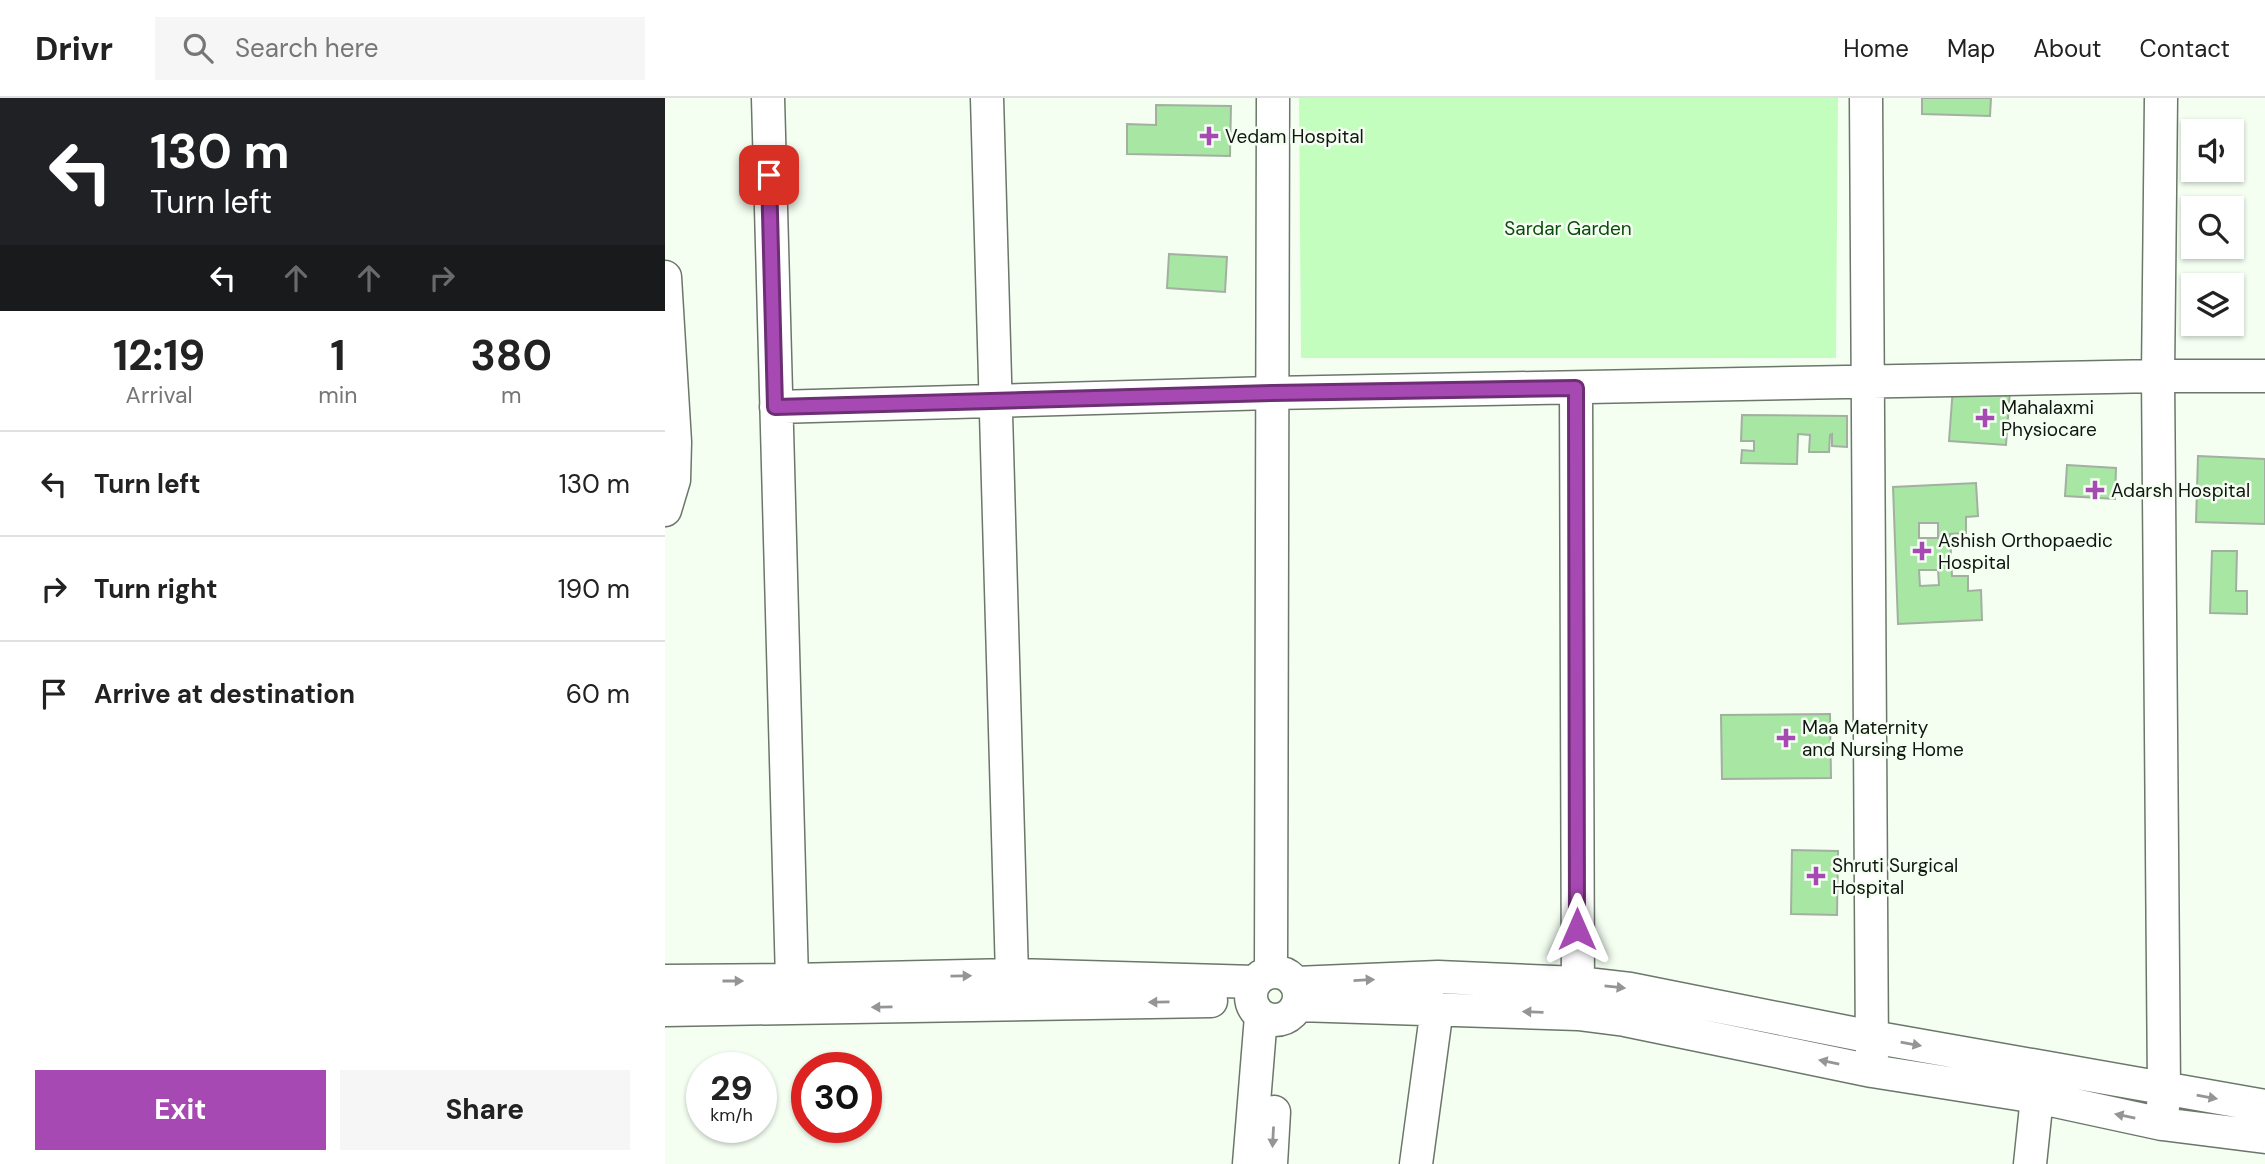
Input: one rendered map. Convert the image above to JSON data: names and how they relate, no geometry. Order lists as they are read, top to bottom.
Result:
{
  "parks": ["Sardar Garden"],
  "places": {
    "health": [
      "Vedam Hospital",
      "Mahalaxmi Physiocare",
      "Adarsh Hospital",
      "Ashish Orthopaedic Hospital",
      "Maa Maternity and Nursing Home",
      "Shruti Surgical Hospital"
    ]
  },
  "page": {
    "header": "Drivr",
    "search": "Search here",
    "nav": [
      "Home",
      "Map",
      "About",
      "Contact"
    ],
    "turn": ["130 m", "Turn left"],
    "eta": [
      "12:19",
      "Arrival",
      "1",
      "min",
      "380",
      "m"
    ],
    "list": [
      {
        "name": "Turn left",
        "value": "130 m"
      },
      {
        "name": "Turn right",
        "value": "190 m"
      },
      {
        "name": "Arrive at destination",
        "value": "60 m"
      }
    ],
    "speed": "29 km/h",
    "limit": "30",
    "buttons": ["Exit", "Share"]
  }
}
